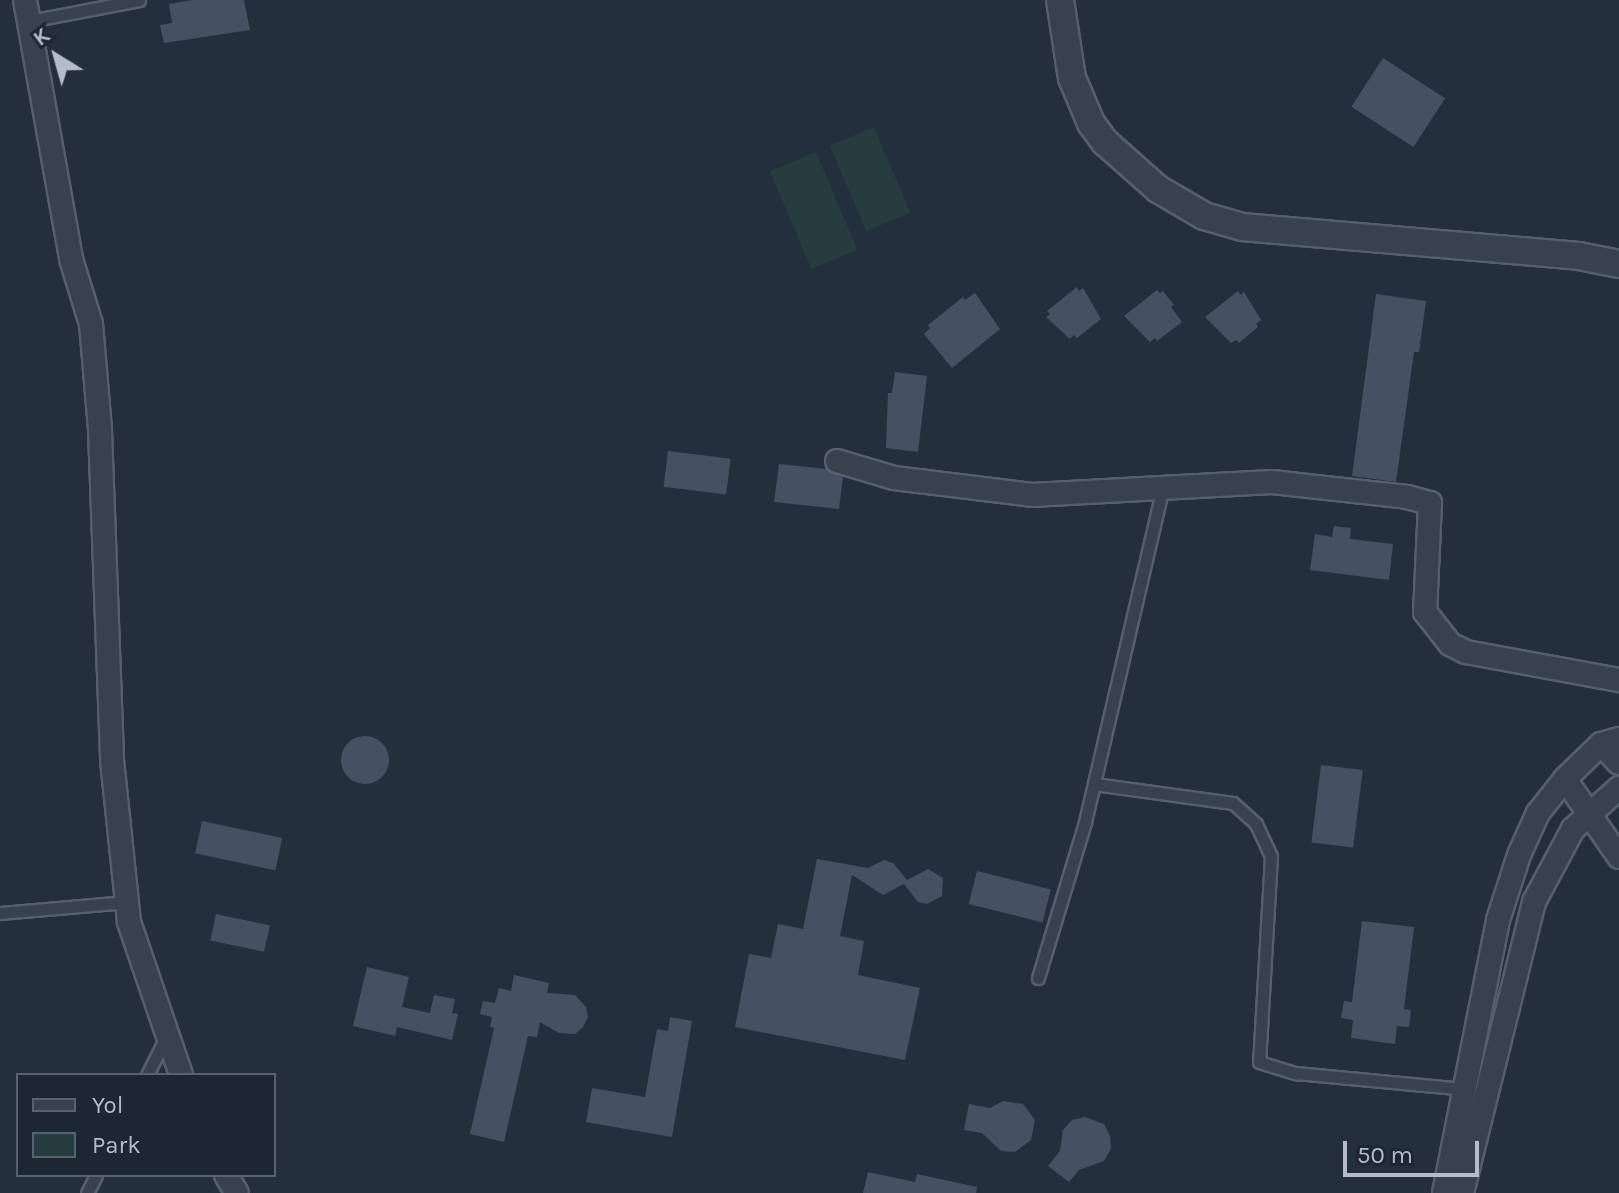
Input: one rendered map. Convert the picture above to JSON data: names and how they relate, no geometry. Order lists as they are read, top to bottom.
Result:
{
  "legend": ["Yol", "Park"],
  "scale_bar": "50 m",
  "north": "top left"
}
